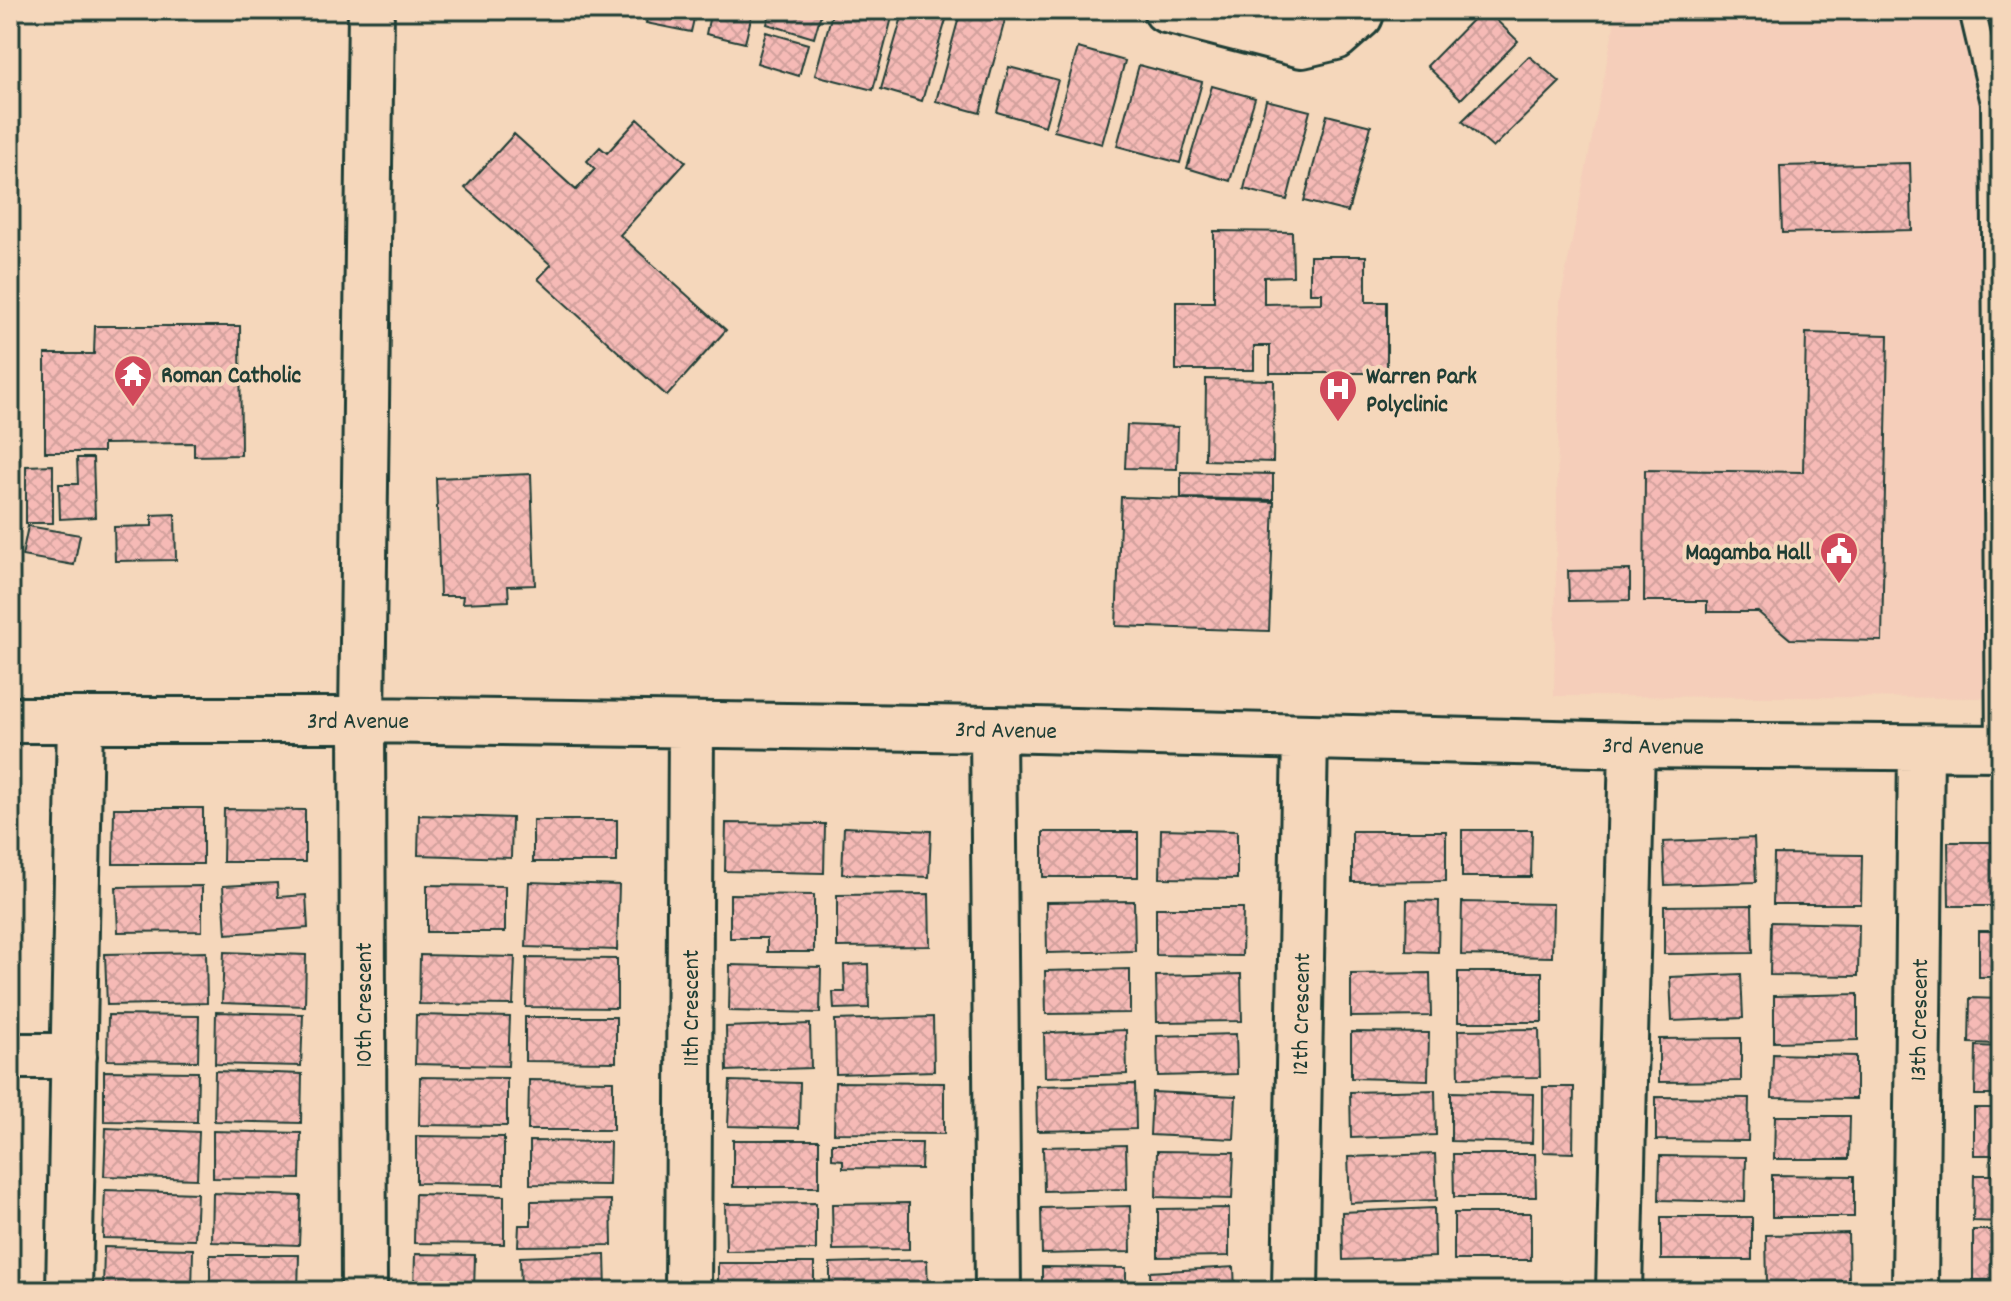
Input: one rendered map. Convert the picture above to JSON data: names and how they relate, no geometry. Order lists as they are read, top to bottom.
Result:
{
  "streets": {
    "street": [
      "3rd Avenue",
      "10th Crescent",
      "11th Crescent",
      "12th Crescent",
      "13th Crescent"
    ]
  },
  "crossings": [
    ["3rd Avenue", "10th Crescent"],
    ["3rd Avenue", "11th Crescent"],
    ["3rd Avenue", "12th Crescent"],
    ["3rd Avenue", "13th Crescent"]
  ],
  "places": {
    "temple": ["Roman Catholic"],
    "hospital": ["Warren Park Polyclinic"],
    "public building": ["Magamba Hall"]
  }
}
